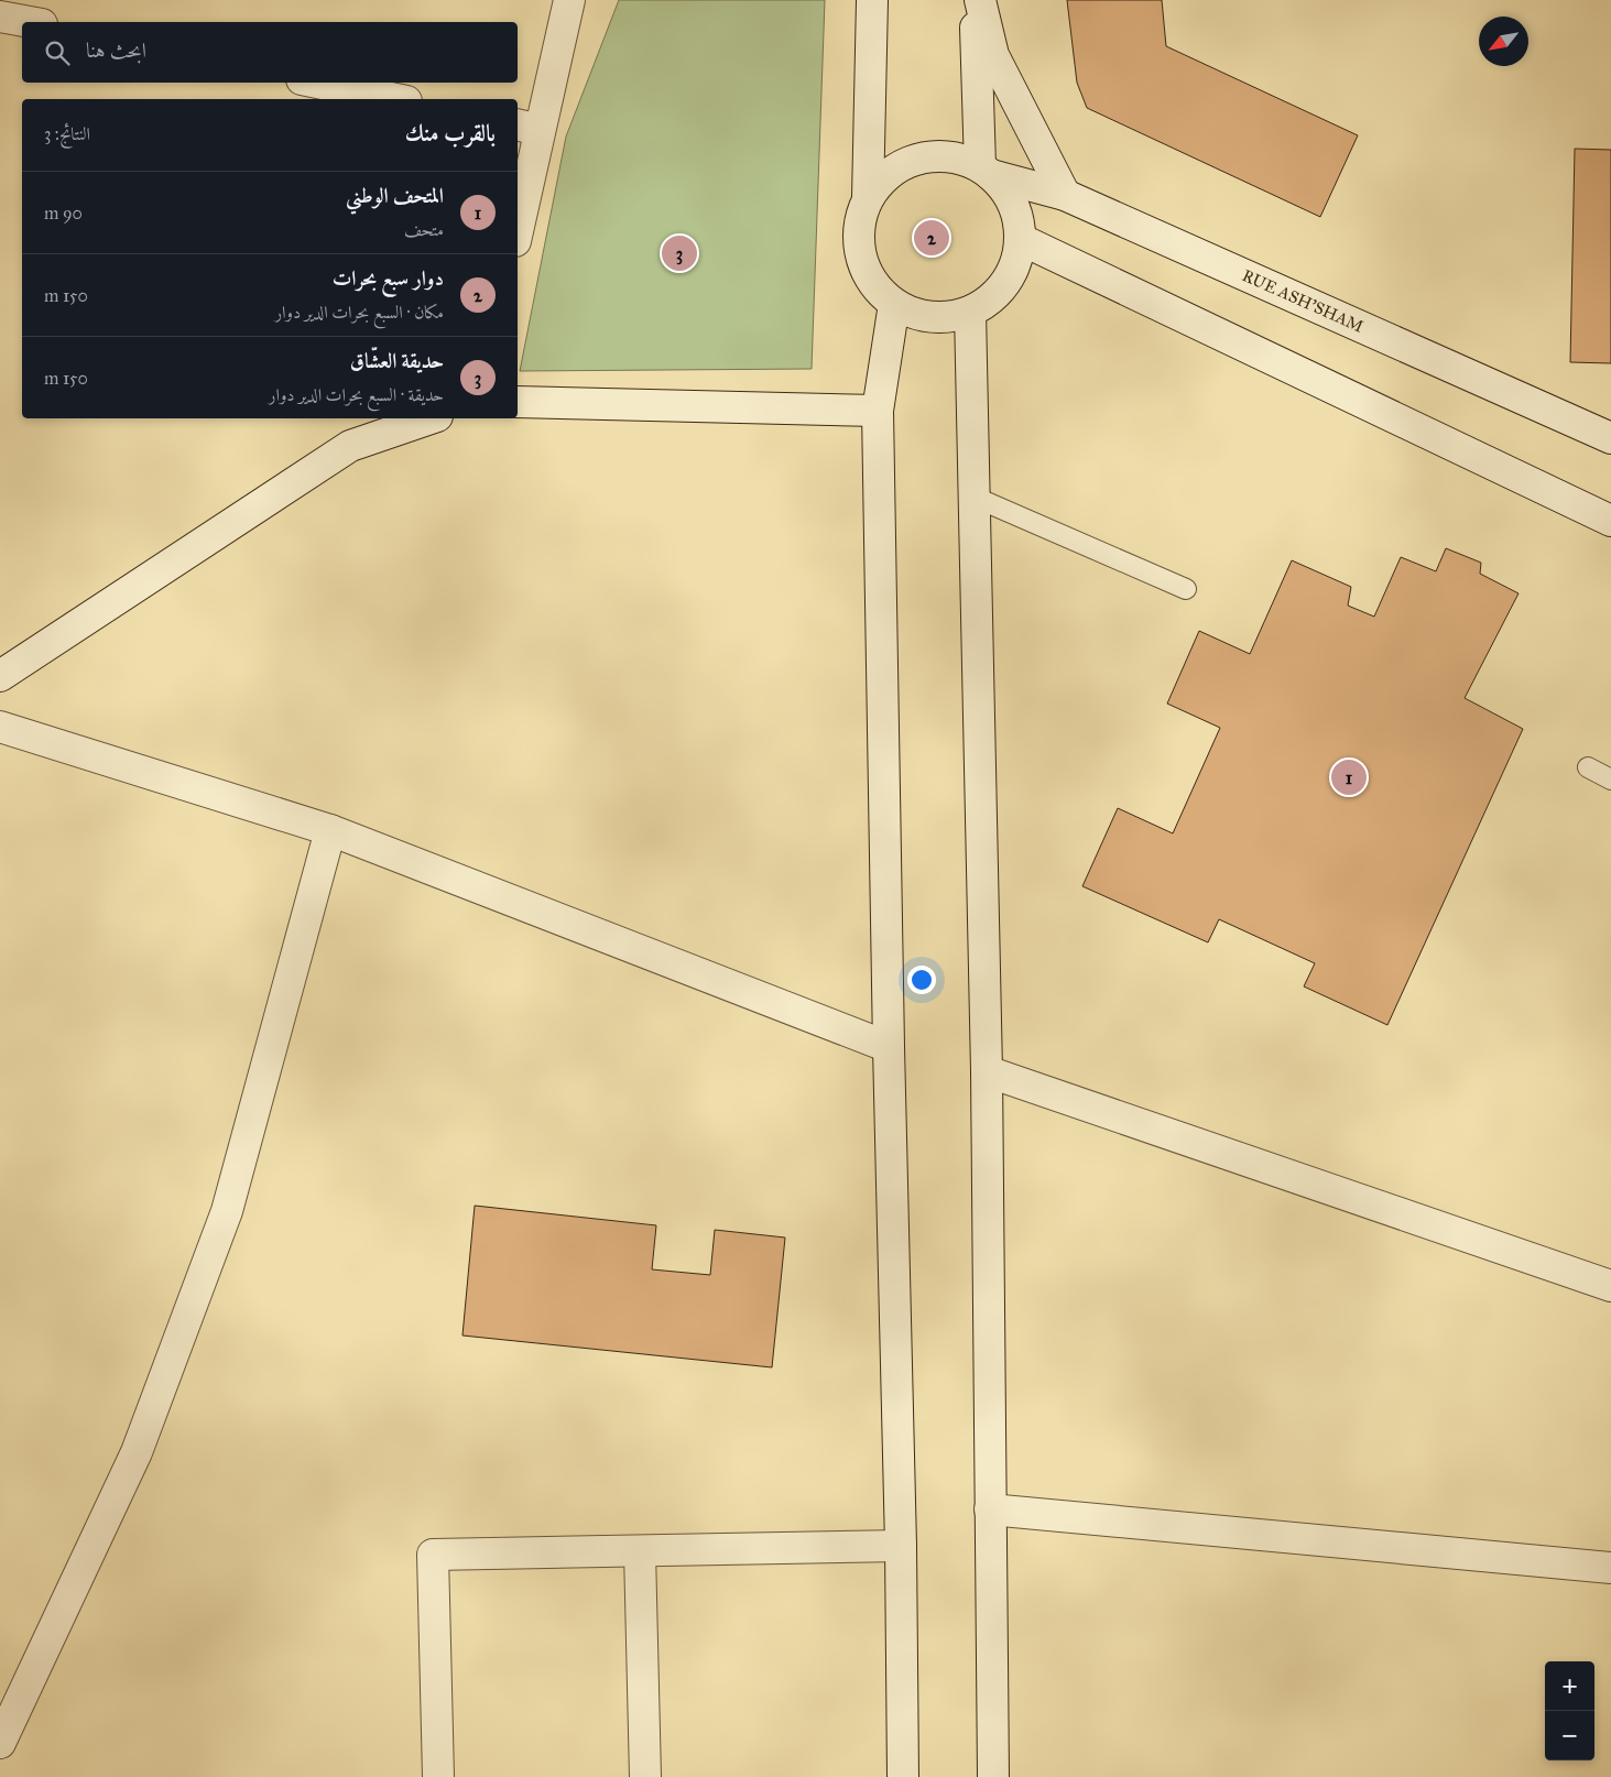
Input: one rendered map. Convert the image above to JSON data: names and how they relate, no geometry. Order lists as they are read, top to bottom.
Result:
{
  "streets": {
    "street": ["RUE ASH'SHAM"]
  },
  "north": "bottom left",
  "page": {
    "search": "ابحث هنا",
    "heading": ["بالقرب منك", "النتائج: 3"],
    "list": [
      {
        "mark": "1",
        "name": "المتحف الوطني",
        "note": "متحف",
        "value": "90 m"
      },
      {
        "mark": "2",
        "name": "دوار سبع بحرات",
        "note": "مكان · السبع بحرات الدير دوار",
        "value": "150 m"
      },
      {
        "mark": "3",
        "name": "حديقة العشّاق",
        "note": "حديقة · السبع بحرات الدير دوار",
        "value": "150 m"
      }
    ],
    "pins": ["2", "3", "1"],
    "map_buttons": ["+", "−"]
  }
}
